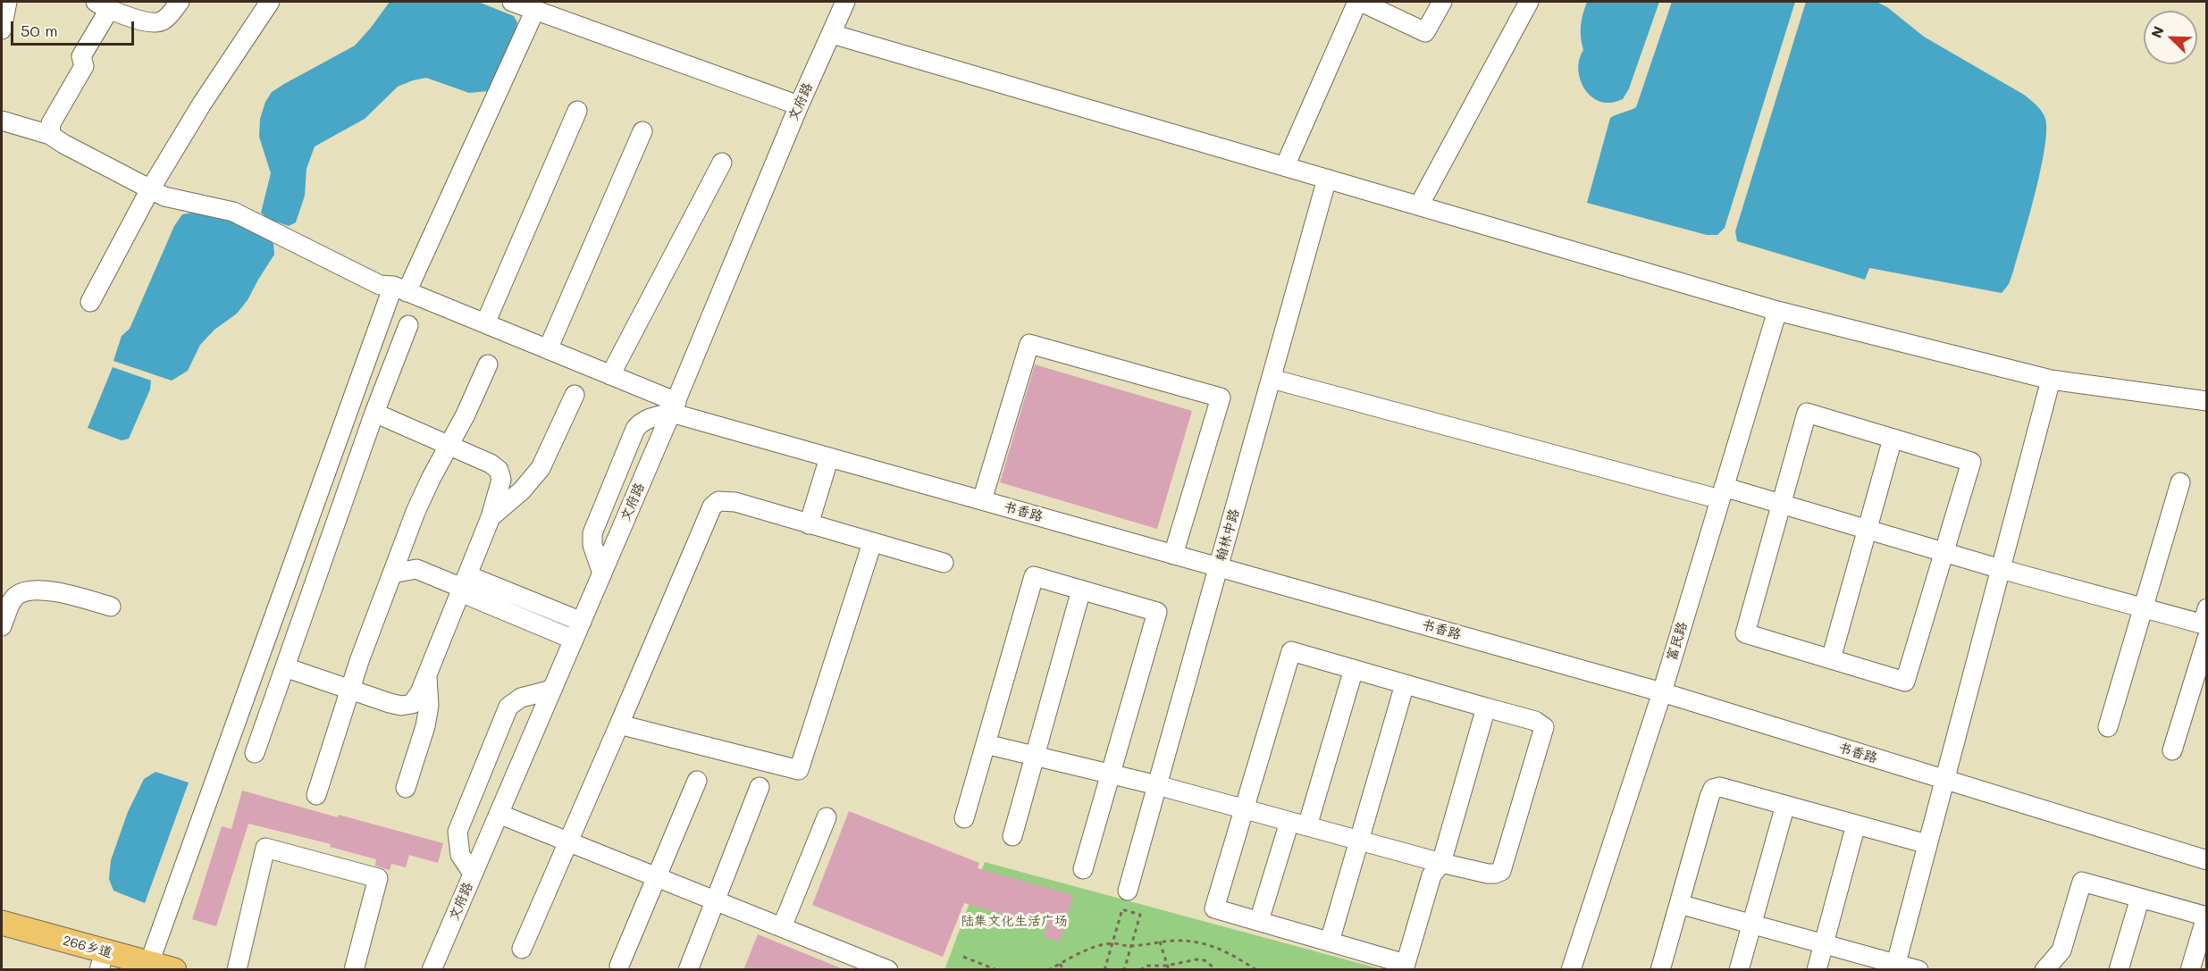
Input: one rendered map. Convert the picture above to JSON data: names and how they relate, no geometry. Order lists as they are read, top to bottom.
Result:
{
  "streets": {
    "main road": ["266乡道"],
    "street": [
      "文府路",
      "书香路",
      "翰林中路",
      "富民路"
    ]
  },
  "crossings": [
    ["文府路", "书香路"],
    ["书香路", "翰林中路"],
    ["书香路", "富民路"]
  ],
  "parks": ["陆集文化生活广场"],
  "scale_bar": "50 m",
  "north": "top left"
}
